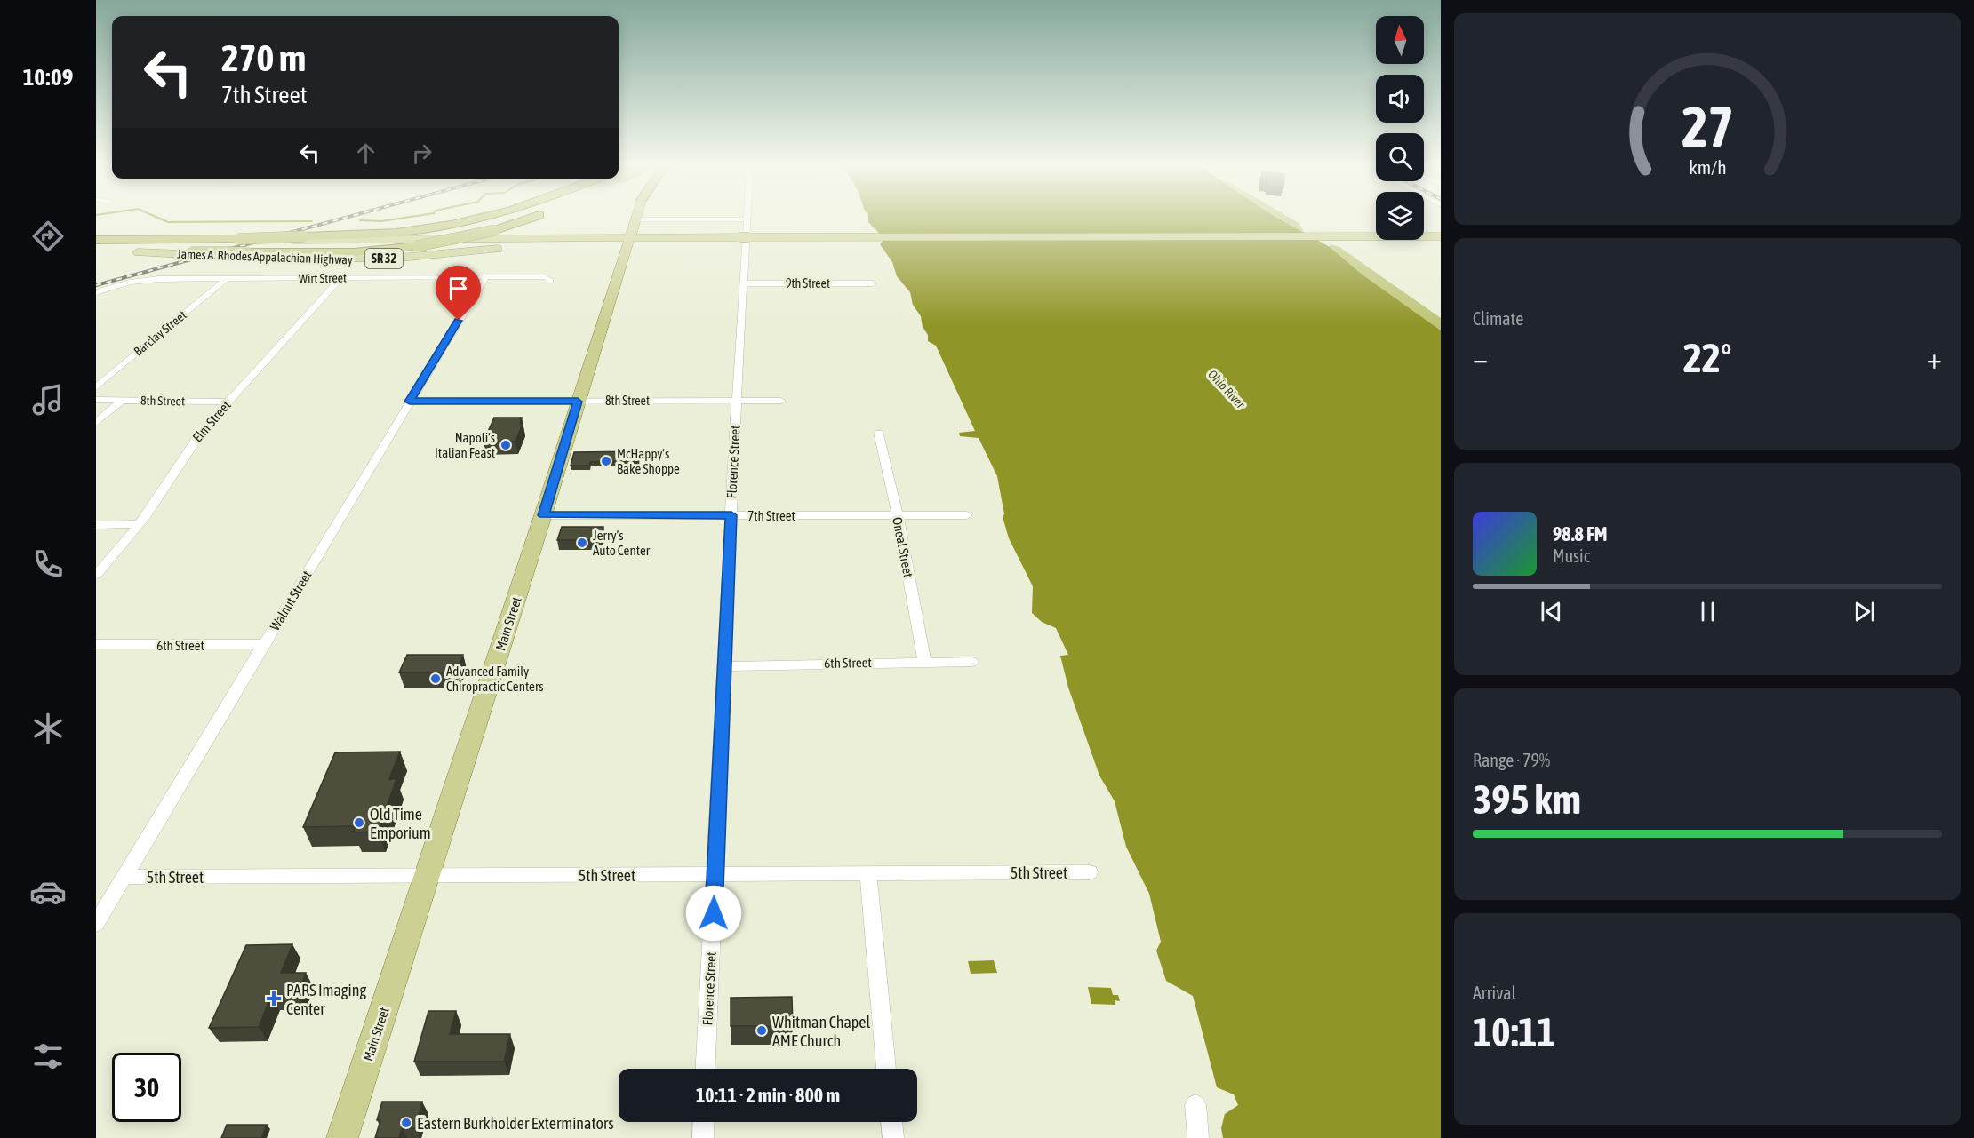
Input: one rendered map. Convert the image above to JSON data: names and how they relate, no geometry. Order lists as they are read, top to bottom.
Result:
{
  "streets": {
    "main road": ["James A. Rhodes Appalachian Highway", "SR 32", "Main Street"],
    "street": [
      "Wirt Street",
      "9th Street",
      "Barclay Street",
      "8th Street",
      "Elm Street",
      "Florence Street",
      "7th Street",
      "Oneal Street",
      "Walnut Street",
      "6th Street",
      "5th Street"
    ]
  },
  "crossings": [
    ["James A. Rhodes Appalachian Highway", "SR 32"],
    ["James A. Rhodes Appalachian Highway", "Main Street"],
    ["SR 32", "Main Street"],
    ["Wirt Street", "Barclay Street"],
    ["Wirt Street", "Elm Street"],
    ["Wirt Street", "Walnut Street"],
    ["9th Street", "Florence Street"],
    ["8th Street", "Elm Street"],
    ["8th Street", "Florence Street"],
    ["8th Street", "Walnut Street"],
    ["8th Street", "Main Street"],
    ["Florence Street", "7th Street"],
    ["Florence Street", "6th Street"],
    ["Florence Street", "5th Street"],
    ["7th Street", "Oneal Street"],
    ["7th Street", "Main Street"],
    ["Oneal Street", "6th Street"],
    ["Walnut Street", "6th Street"],
    ["Walnut Street", "5th Street"],
    ["Main Street", "5th Street"]
  ],
  "water": ["Ohio River"],
  "places": {
    "other": [
      "Napoli’s Italian Feast",
      "McHappy’s Bake Shoppe",
      "Jerry’s Auto Center",
      "Advanced Family Chiropractic Centers",
      "Old Time Emporium",
      "Whitman Chapel AME Church",
      "Eastern Burkholder Exterminators"
    ],
    "health": ["PARS Imaging Center"]
  },
  "north": "top",
  "page": {
    "tabs": "10:09",
    "turn": ["270 m", "7th Street"],
    "tile": [
      "Climate",
      ["Range · 79%", "395 km"],
      ["Arrival", "10:11"]
    ],
    "heat": ["−", "22°", "+"],
    "song": ["98.8 FM", "Music"],
    "limit": "30",
    "trip": "10:11 · 2 min · 800 m",
    "gauge": ["27", "km/h"]
  }
}
